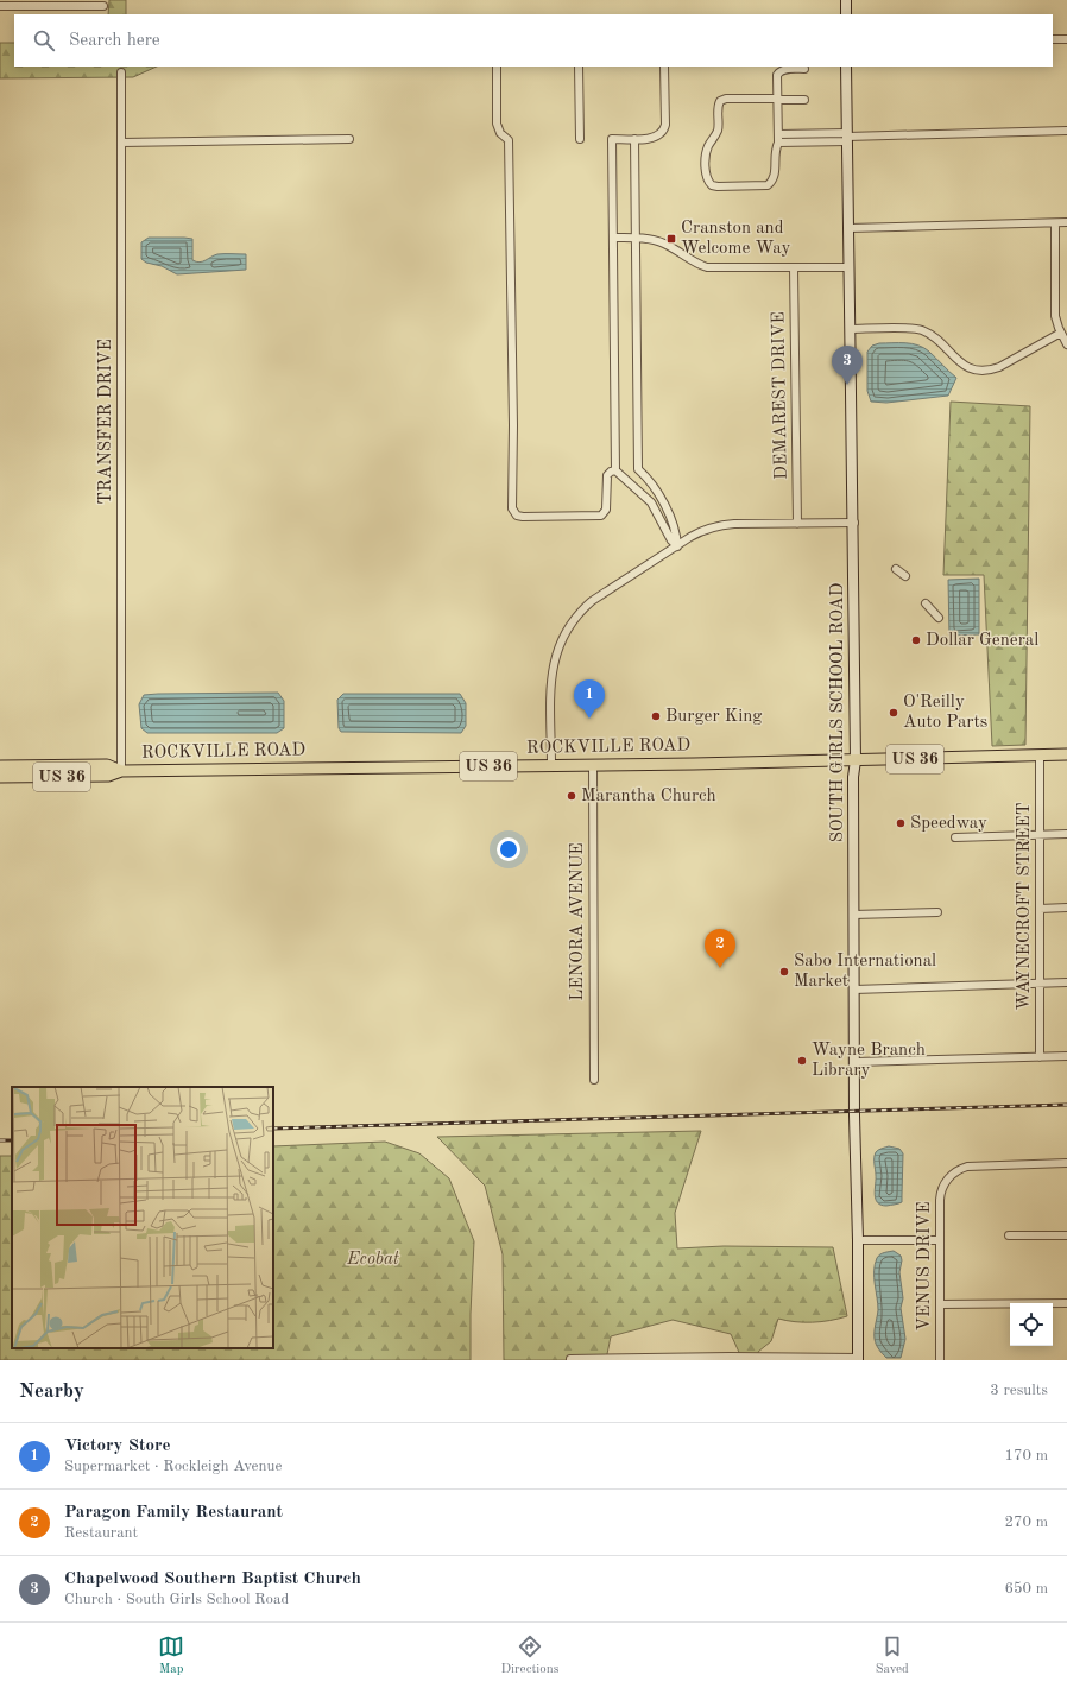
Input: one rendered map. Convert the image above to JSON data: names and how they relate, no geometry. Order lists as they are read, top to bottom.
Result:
{
  "streets": {
    "main road": ["SOUTH GIRLS SCHOOL ROAD", "ROCKVILLE ROAD", "US 36"],
    "street": [
      "DEMAREST DRIVE",
      "TRANSFER DRIVE",
      "WAYNECROFT STREET",
      "LENORA AVENUE",
      "VENUS DRIVE"
    ]
  },
  "crossings": [
    ["TRANSFER DRIVE", "ROCKVILLE ROAD"],
    ["SOUTH GIRLS SCHOOL ROAD", "ROCKVILLE ROAD"],
    ["ROCKVILLE ROAD", "WAYNECROFT STREET"],
    ["ROCKVILLE ROAD", "LENORA AVENUE"]
  ],
  "parks": ["Ecobat"],
  "places": {
    "transit": ["Cranston and Welcome Way"],
    "other": [
      "Dollar General",
      "O'Reilly Auto Parts",
      "Burger King",
      "Marantha Church",
      "Speedway",
      "Sabo International Market",
      "Wayne Branch Library"
    ]
  },
  "page": {
    "search": "Search here",
    "pins": ["3", "1", "2"],
    "heading": ["Nearby", "3 results"],
    "list": [
      {
        "mark": "1",
        "name": "Victory Store",
        "note": "Supermarket · Rockleigh Avenue",
        "value": "170 m"
      },
      {
        "mark": "2",
        "name": "Paragon Family Restaurant",
        "note": "Restaurant",
        "value": "270 m"
      },
      {
        "mark": "3",
        "name": "Chapelwood Southern Baptist Church",
        "note": "Church · South Girls School Road",
        "value": "650 m"
      }
    ],
    "nav": ["Map", "Directions", "Saved"]
  }
}
